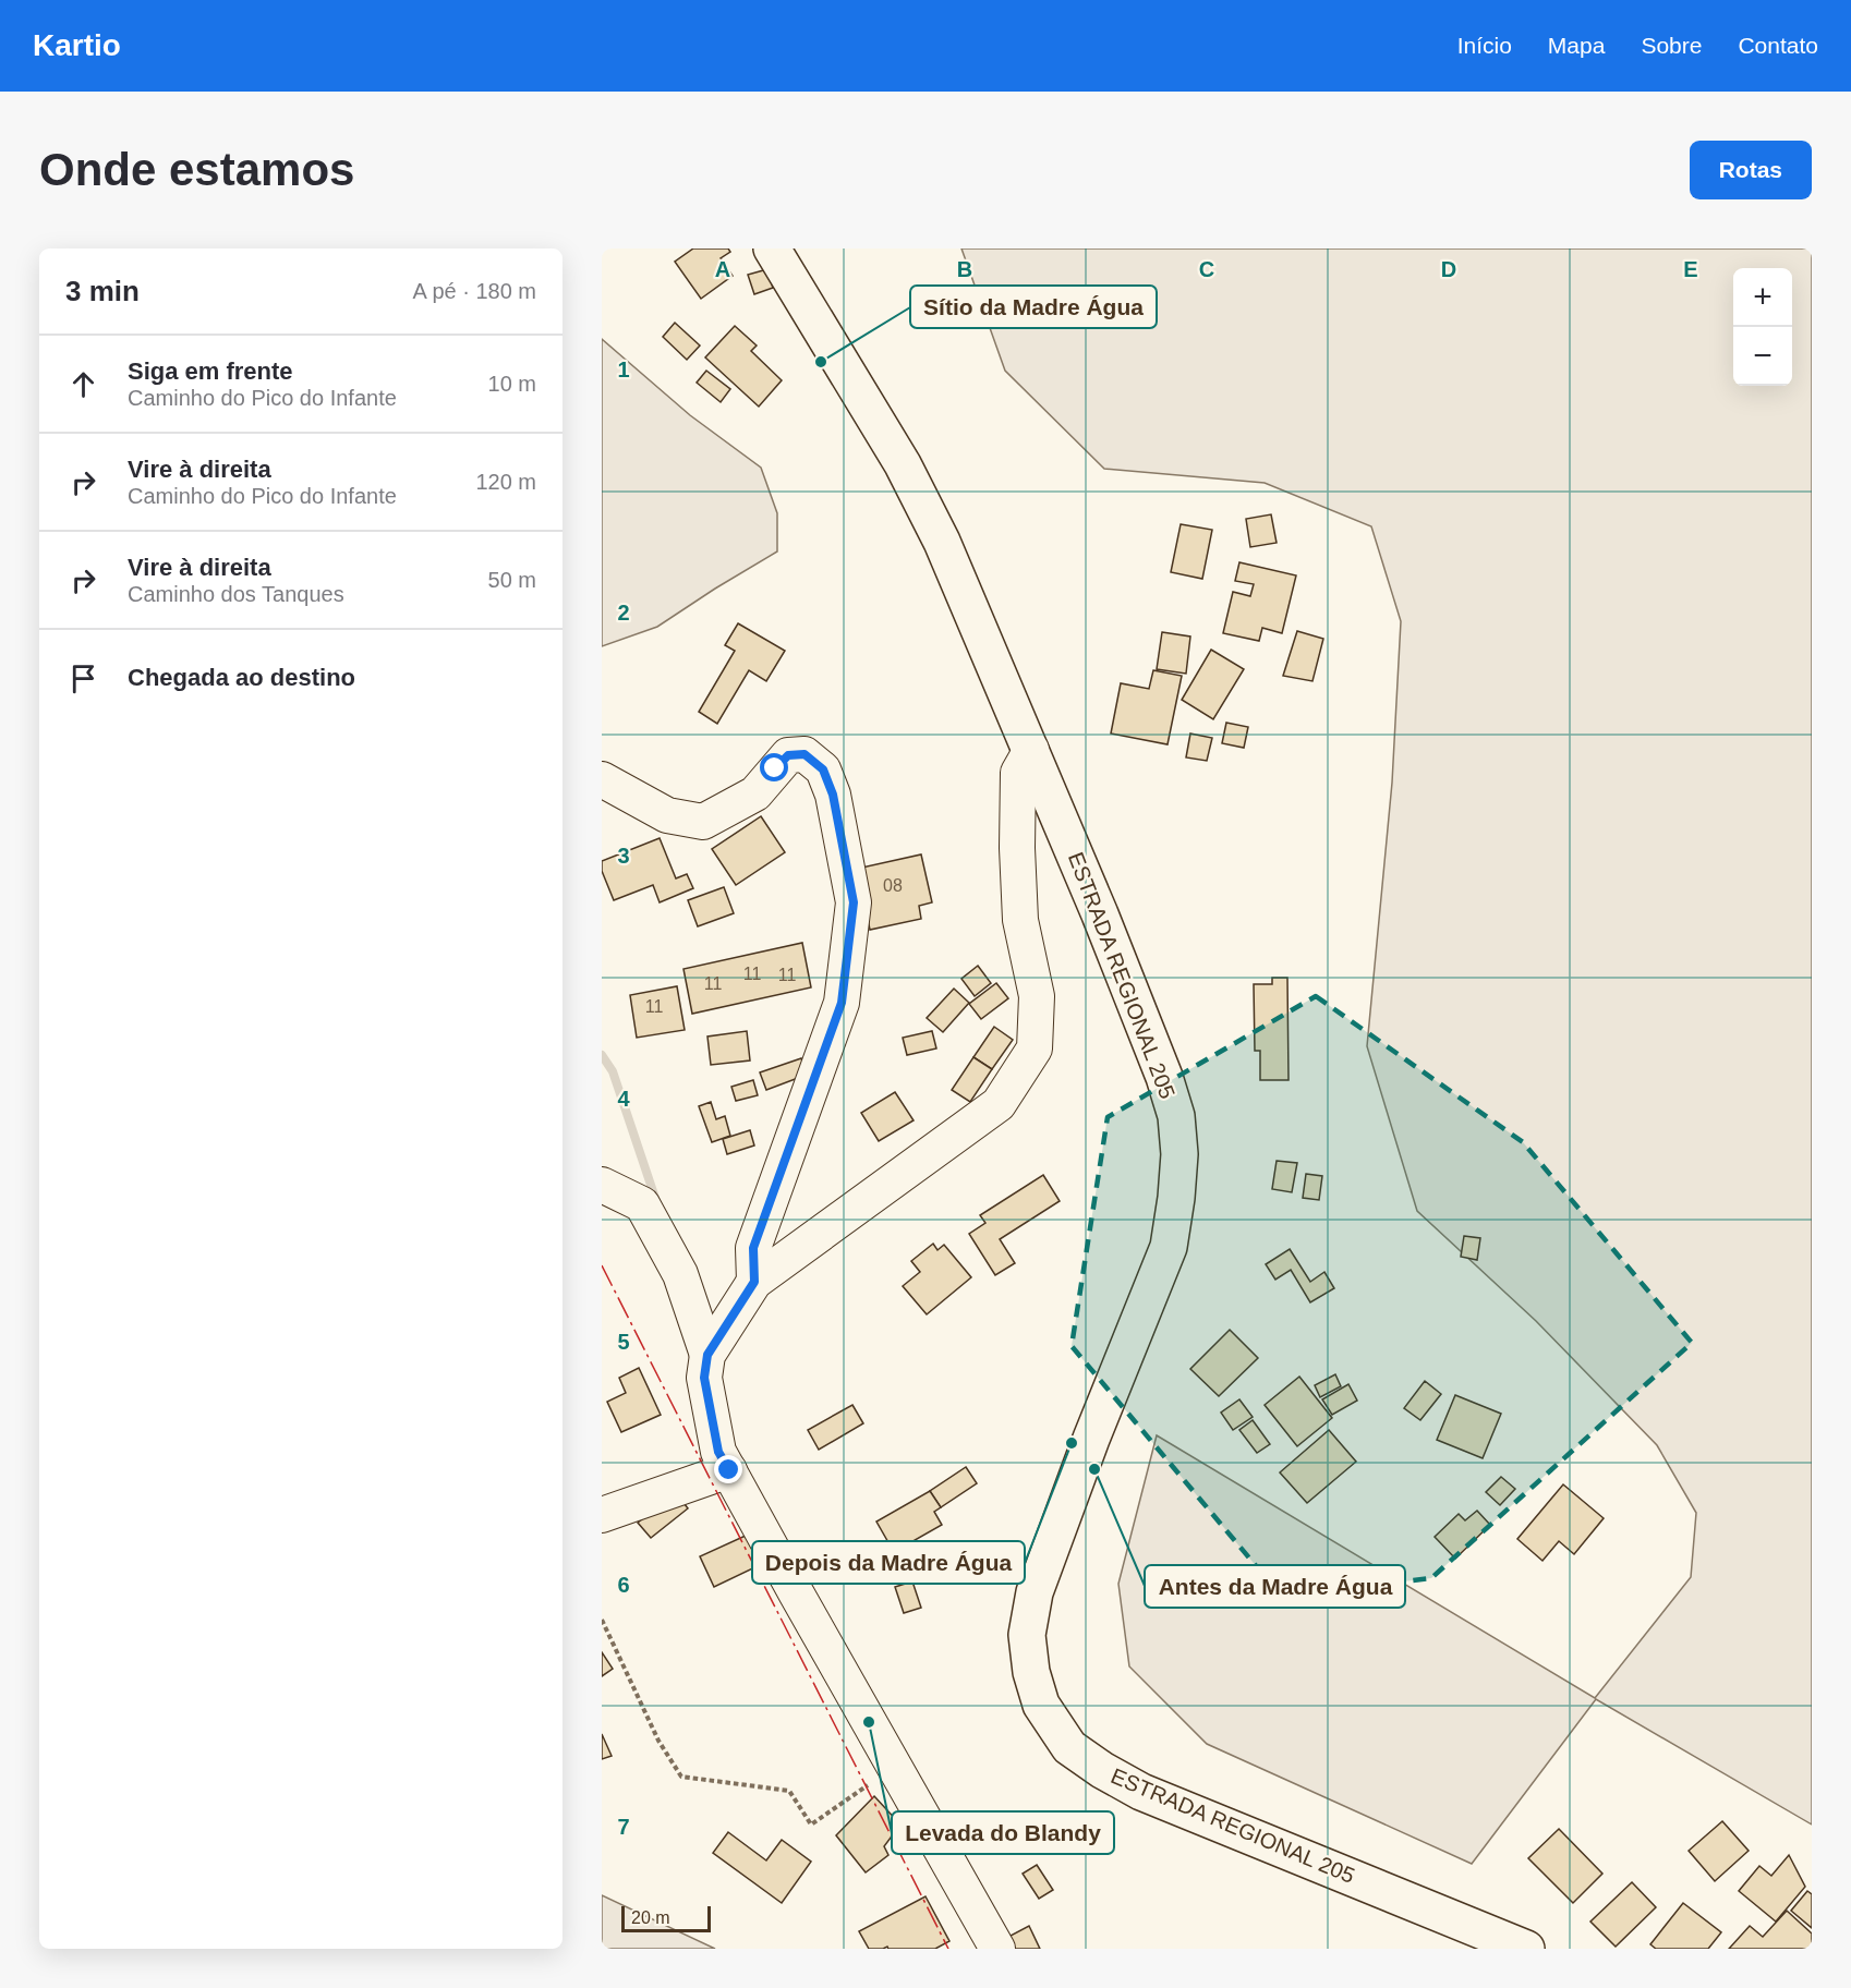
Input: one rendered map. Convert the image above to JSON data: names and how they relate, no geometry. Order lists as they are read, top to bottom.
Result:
{
  "streets": {
    "main road": ["ESTRADA REGIONAL 205"]
  },
  "places": [
    "Sítio da Madre Água",
    "Depois da Madre Água",
    "Antes da Madre Água",
    "Levada do Blandy"
  ],
  "house_numbers": [
    "08",
    "11",
    "11",
    "11",
    "11"
  ],
  "scale_bar": "20 m",
  "page": {
    "header": "Kartio",
    "nav": [
      "Início",
      "Mapa",
      "Sobre",
      "Contato"
    ],
    "buttons": "Rotas",
    "title": "Onde estamos",
    "heading": ["3 min", "A pé · 180 m"],
    "map_buttons": ["+", "−"],
    "list": [
      ["Siga em frente", "Caminho do Pico do Infante", "10 m"],
      ["Vire à direita", "Caminho do Pico do Infante", "120 m"],
      ["Vire à direita", "Caminho dos Tanques", "50 m"],
      "Chegada ao destino"
    ],
    "scale": "20 m"
  },
  "grid": {
    "columns": [
      "A",
      "B",
      "C",
      "D",
      "E"
    ],
    "rows": [
      "1",
      "2",
      "3",
      "4",
      "5",
      "6",
      "7"
    ]
  }
}
